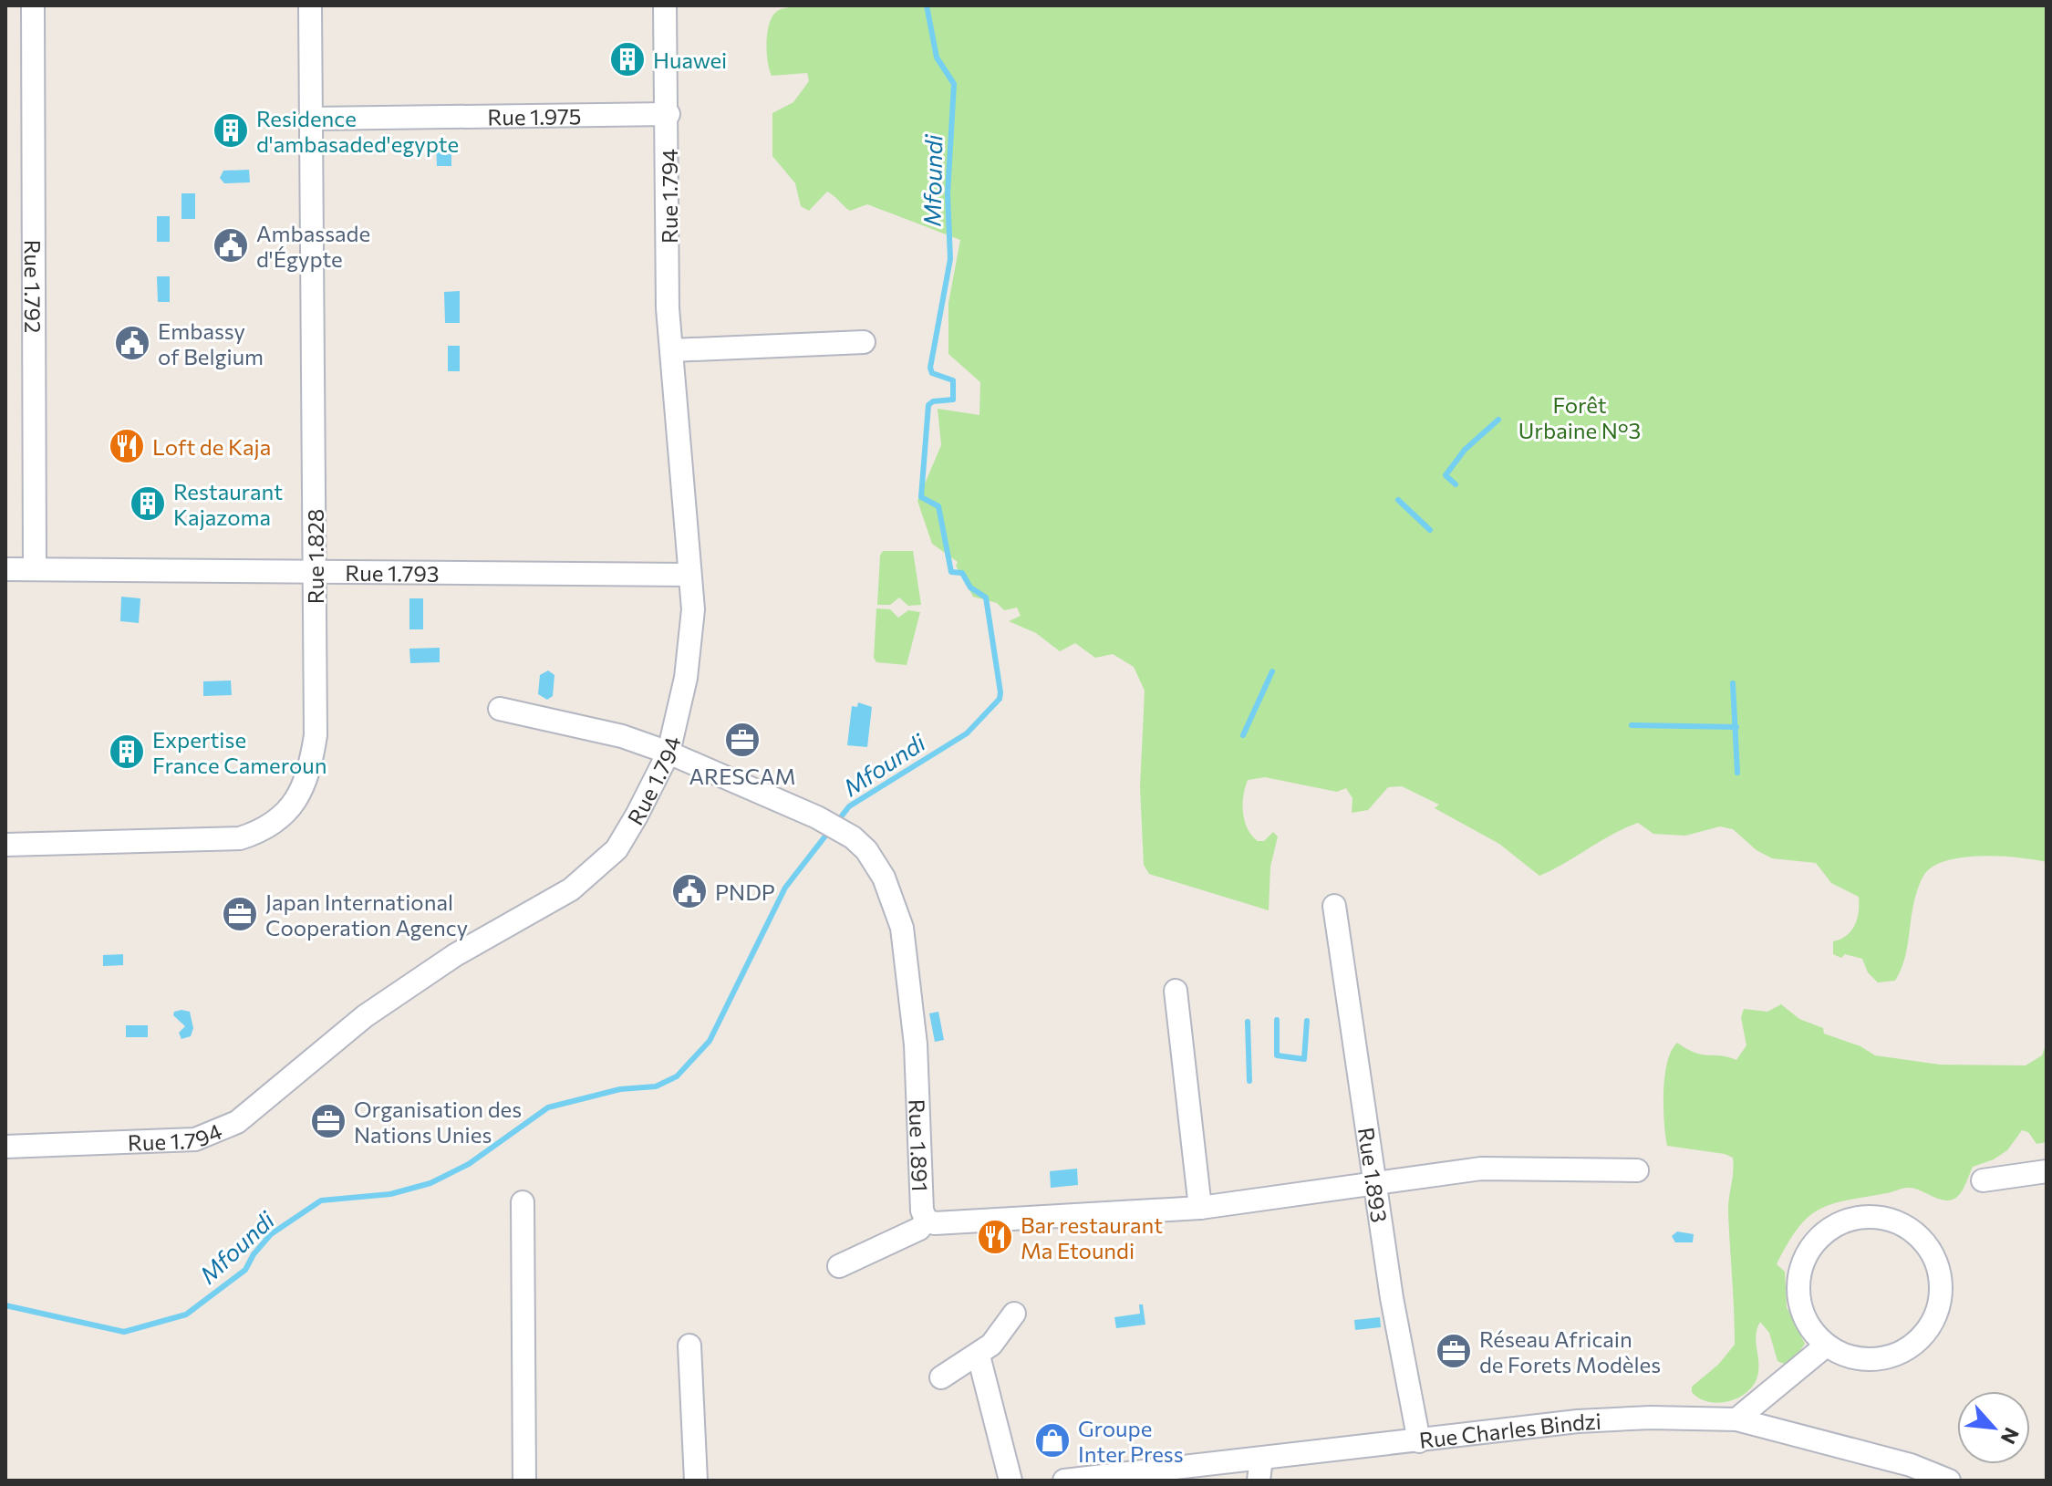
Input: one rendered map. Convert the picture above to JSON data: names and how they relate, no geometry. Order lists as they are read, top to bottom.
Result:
{
  "streets": {
    "street": [
      "Rue 1.975",
      "Rue 1.794",
      "Rue 1.792",
      "Rue 1.828",
      "Rue 1.793",
      "Rue 1.891",
      "Rue 1.893",
      "Rue Charles Bindzi"
    ]
  },
  "crossings": [
    ["Rue 1.975", "Rue 1.794"],
    ["Rue 1.975", "Rue 1.828"],
    ["Rue 1.794", "Rue 1.793"],
    ["Rue 1.794", "Rue 1.891"],
    ["Rue 1.792", "Rue 1.793"],
    ["Rue 1.828", "Rue 1.793"],
    ["Rue 1.891", "Rue 1.893"],
    ["Rue 1.893", "Rue Charles Bindzi"]
  ],
  "water": ["Mfoundi"],
  "parks": ["Forêt Urbaine N°3"],
  "places": {
    "building": [
      "Huawei",
      "Residence d'ambasaded'egypte",
      "Restaurant Kajazoma",
      "Expertise France Cameroun"
    ],
    "public building": ["Ambassade d'Égypte", "Embassy of Belgium", "PNDP"],
    "restaurant": ["Loft de Kaja", "Bar restaurant Ma Etoundi"],
    "office": [
      "ARESCAM",
      "Japan International Cooperation Agency",
      "Organisation des Nations Unies",
      "Réseau Africain de Forets Modèles"
    ],
    "shop": ["Groupe Inter Press"]
  },
  "north": "bottom right"
}
